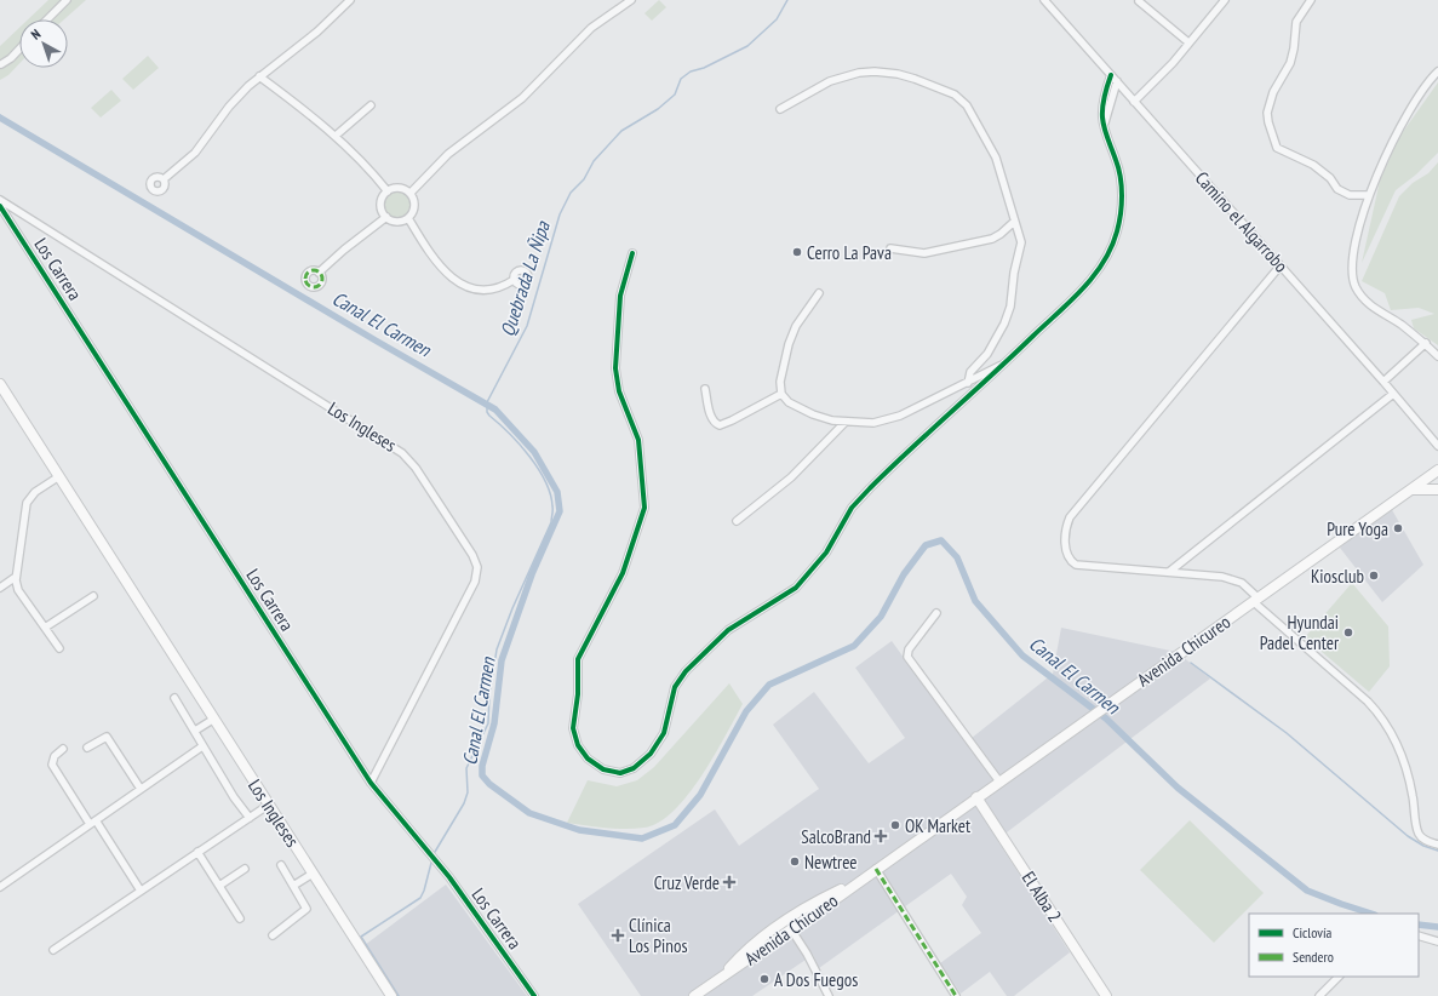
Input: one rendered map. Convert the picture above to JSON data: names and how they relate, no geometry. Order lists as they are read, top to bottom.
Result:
{
  "streets": {
    "main road": ["Los Ingleses", "Avenida Chicureo", "El Alba 2"],
    "street": ["Camino el Algarrobo", "Los Carrera"]
  },
  "crossings": [
    ["Los Carrera", "Los Ingleses"],
    ["Avenida Chicureo", "El Alba 2"]
  ],
  "water": ["Quebrada La Ñipa", "Canal El Carmen"],
  "places": {
    "other": [
      "Cerro La Pava",
      "Pure Yoga",
      "Kiosclub",
      "Hyundai Padel Center",
      "OK Market",
      "Newtree",
      "A Dos Fuegos"
    ],
    "health": ["SalcoBrand", "Cruz Verde", "Clínica Los Pinos"]
  },
  "legend": ["Ciclovía", "Sendero"],
  "north": "top left"
}
